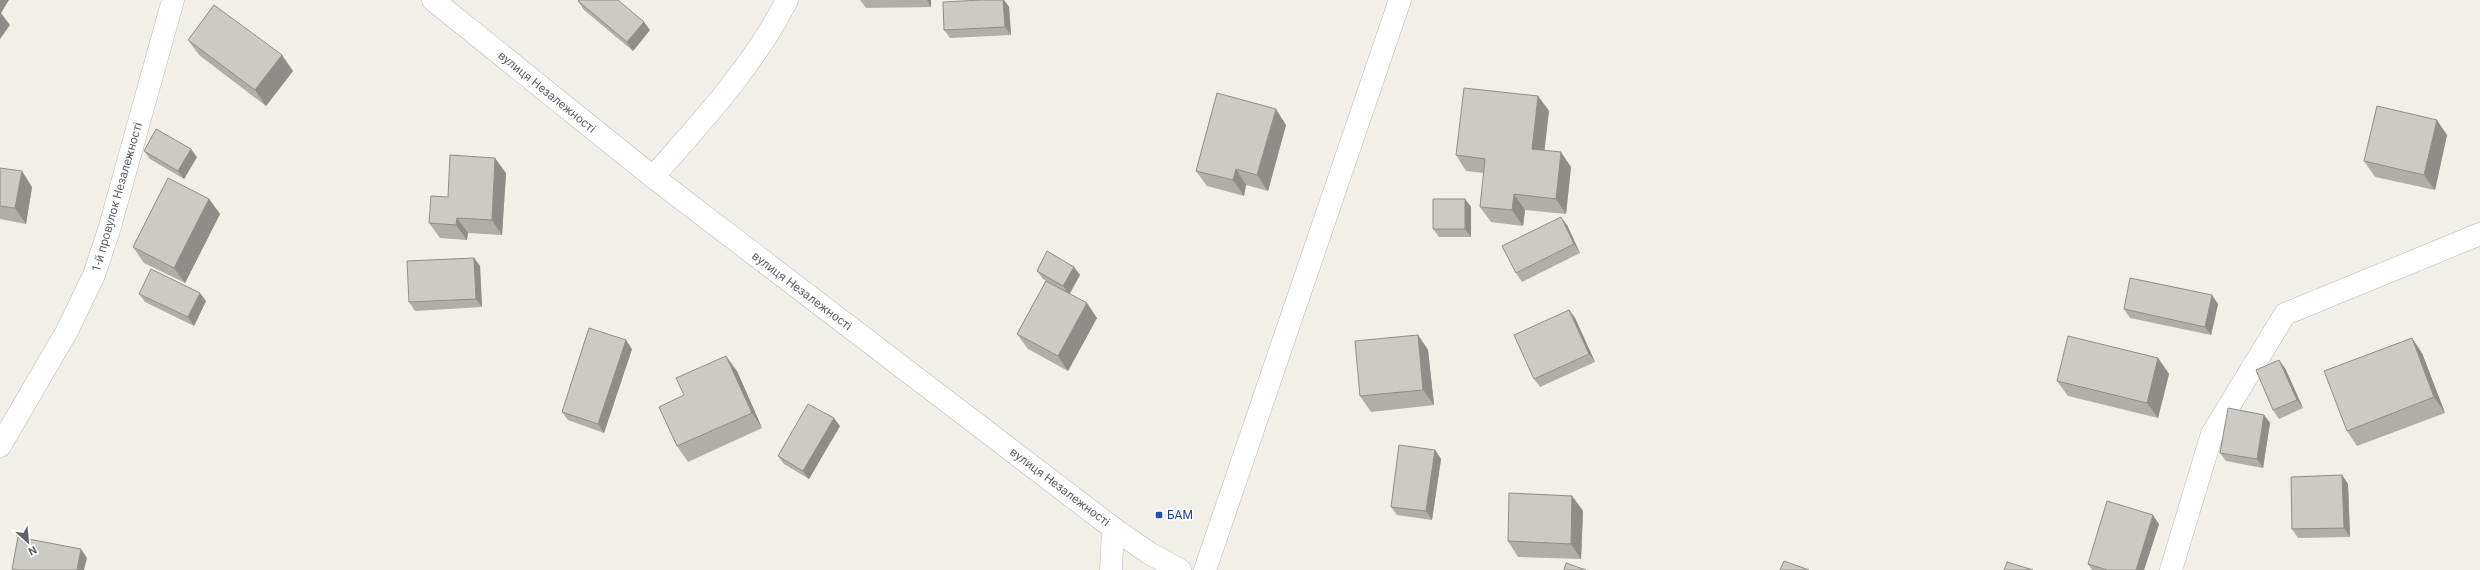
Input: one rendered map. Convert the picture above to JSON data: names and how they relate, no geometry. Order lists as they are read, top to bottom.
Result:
{
  "streets": {
    "street": ["вулиця Незалежності", "1-й провулок Незалежності"]
  },
  "places": {
    "transit": ["БАМ"]
  },
  "north": "bottom right"
}
